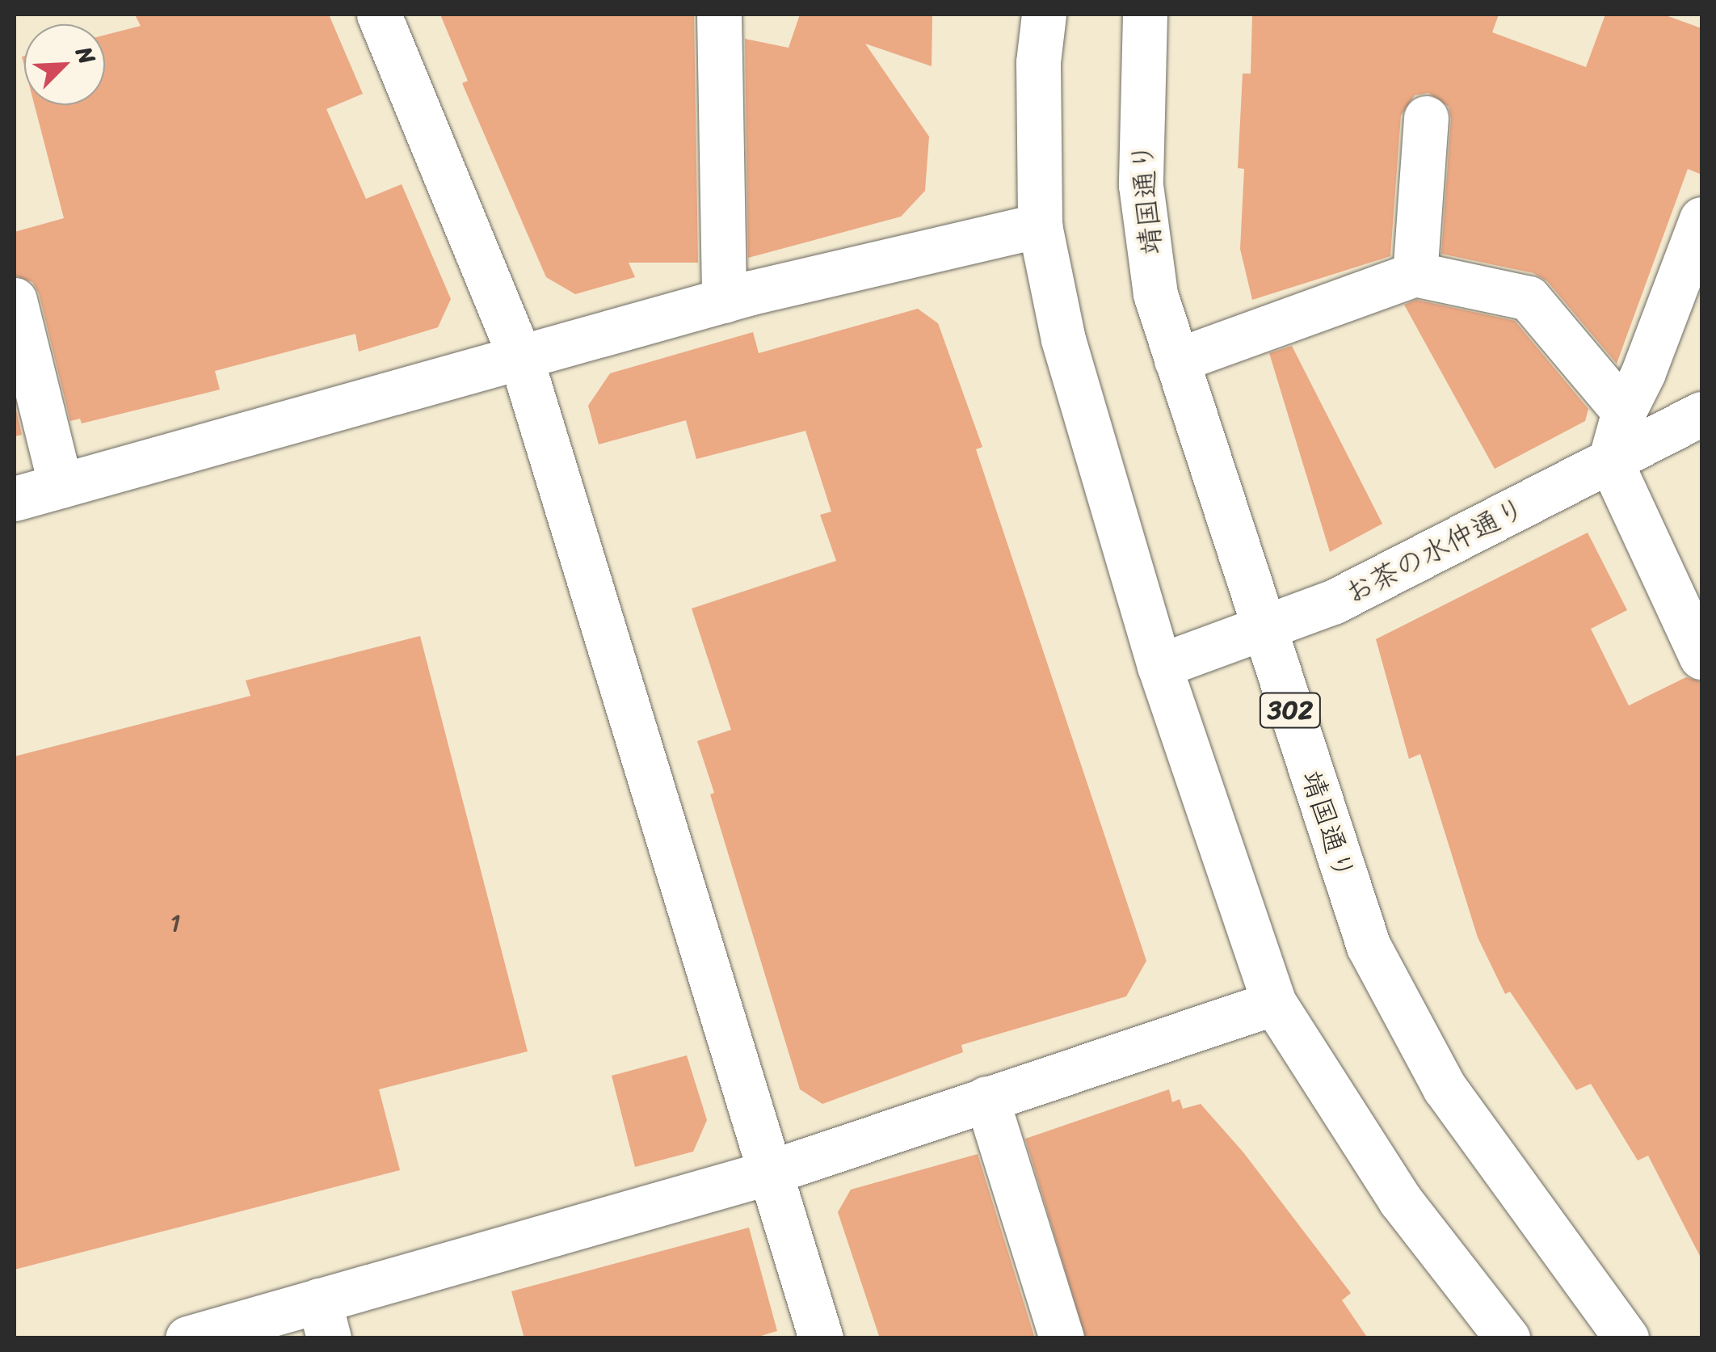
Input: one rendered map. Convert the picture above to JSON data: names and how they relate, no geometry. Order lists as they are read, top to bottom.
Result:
{
  "streets": {
    "street": ["靖国通り", "お茶の水仲通り", "302"]
  },
  "crossings": [
    ["靖国通り", "お茶の水仲通り"]
  ],
  "house_numbers": ["1"],
  "north": "top right"
}
